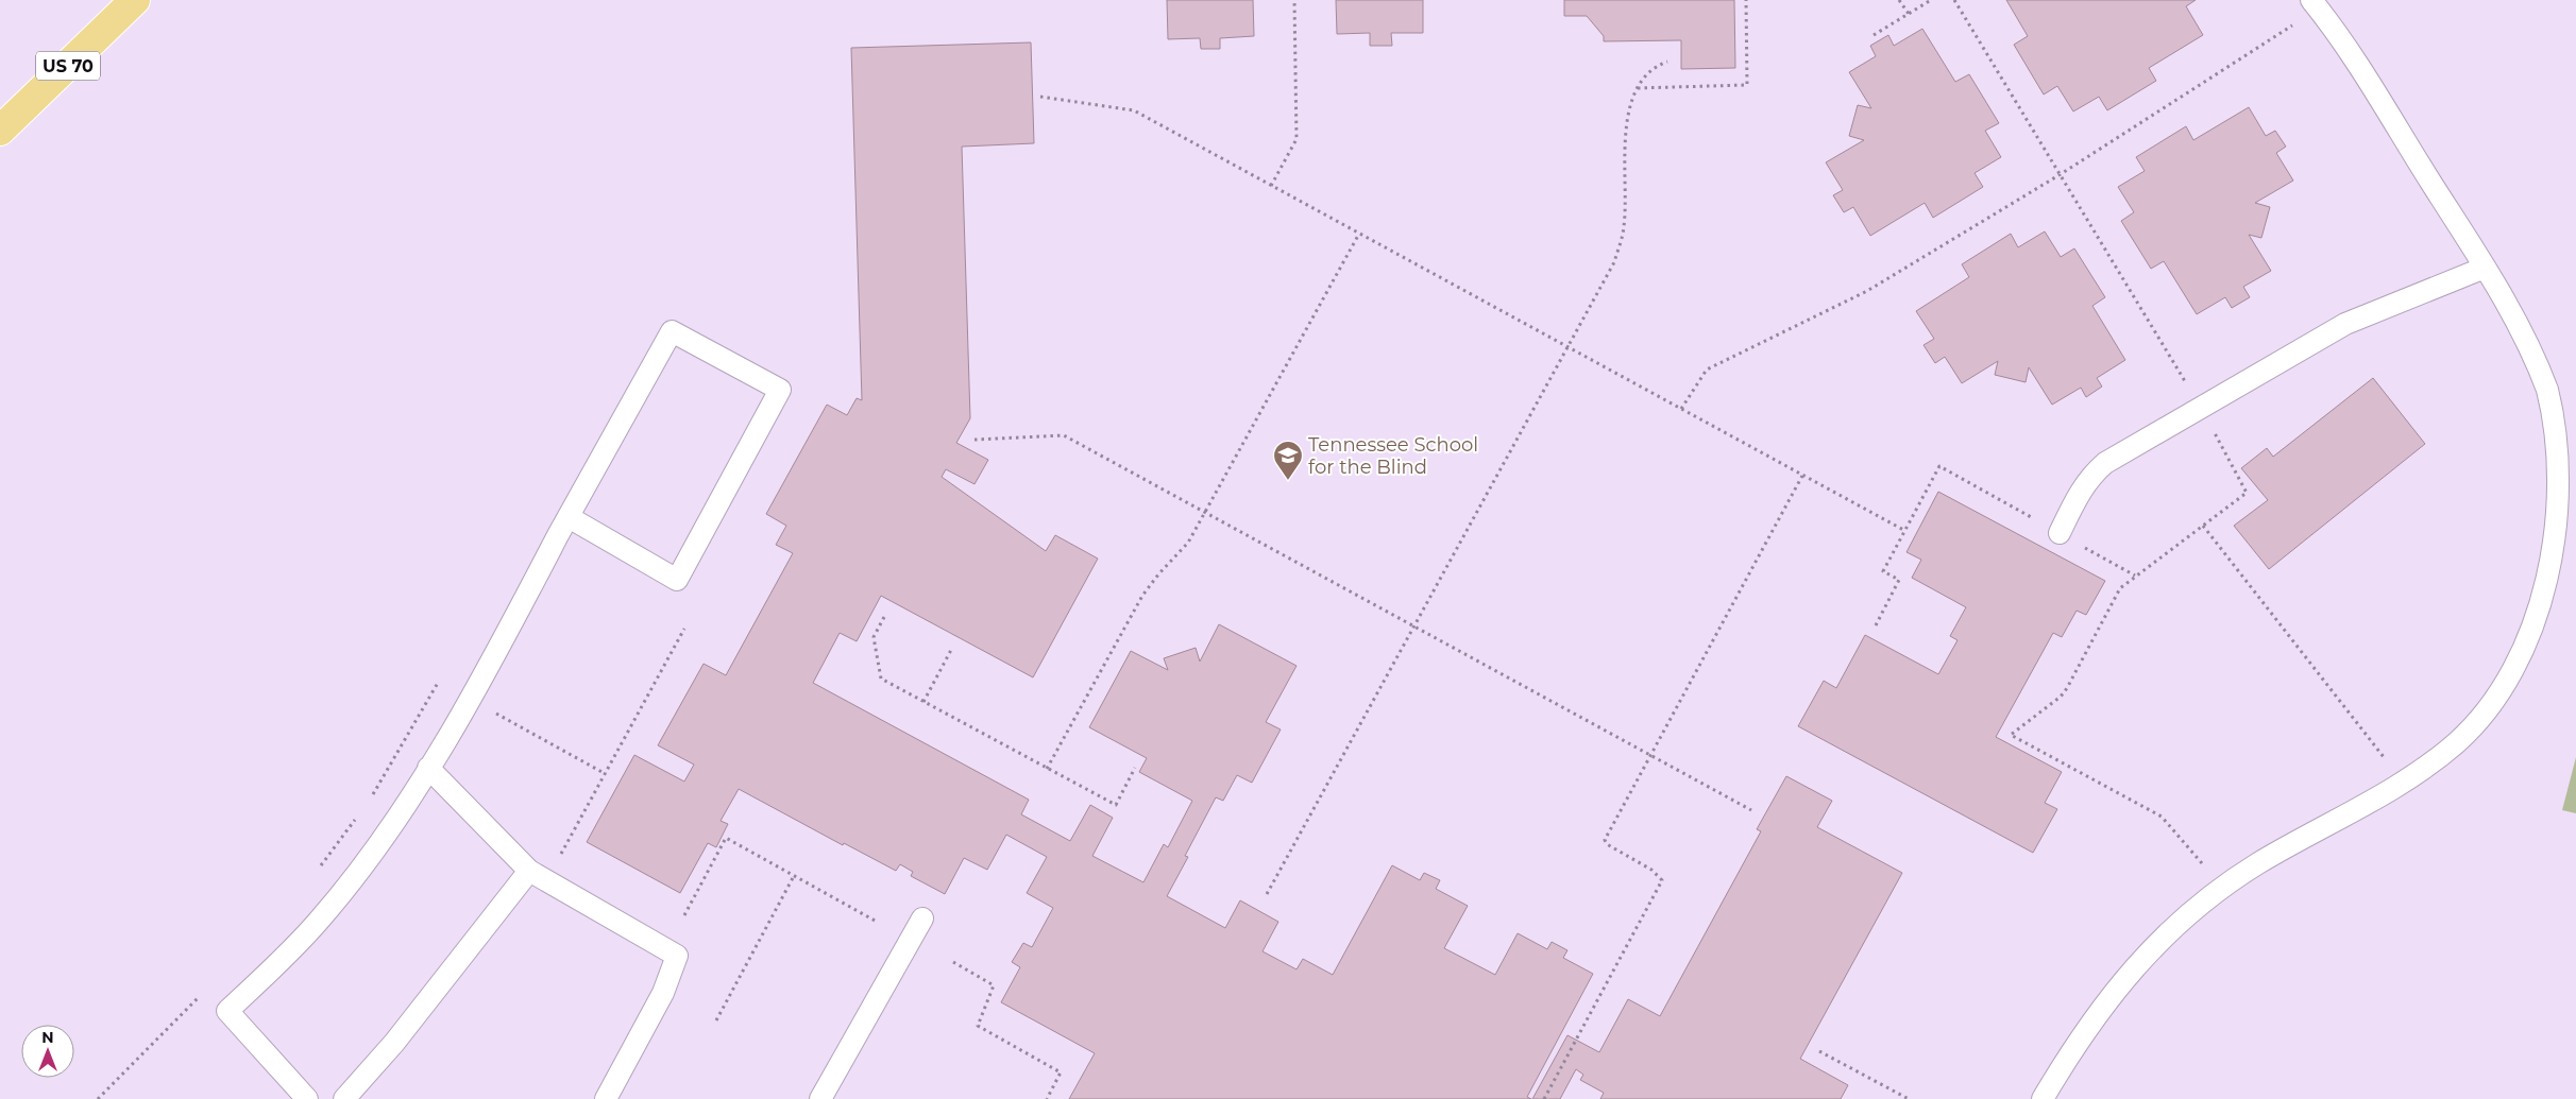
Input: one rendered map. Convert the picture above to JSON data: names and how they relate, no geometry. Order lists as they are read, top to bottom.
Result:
{
  "streets": {
    "main road": ["US 70"]
  },
  "places": {
    "school or university": ["Tennessee School for the Blind"]
  },
  "north": "top"
}
